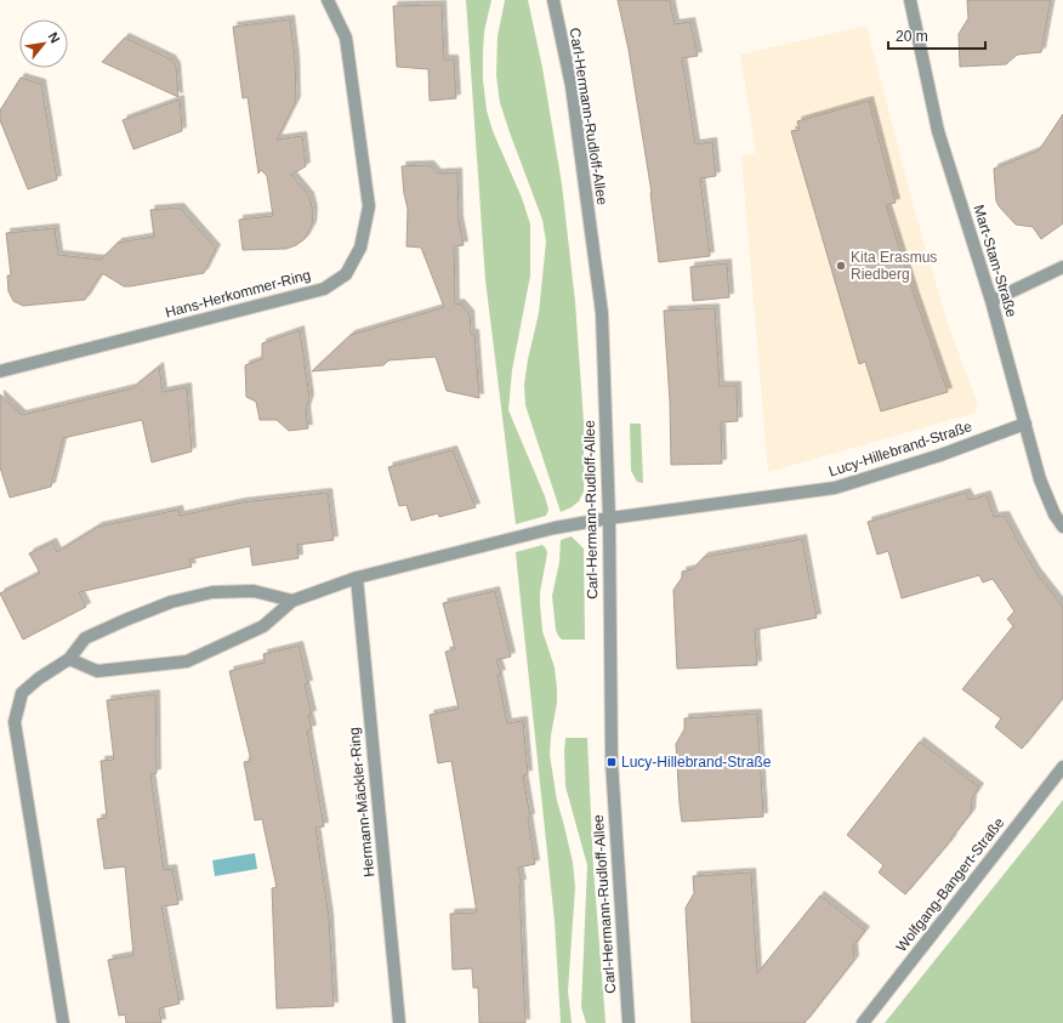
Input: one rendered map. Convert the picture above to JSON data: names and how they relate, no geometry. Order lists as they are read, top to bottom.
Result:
{
  "streets": {
    "street": [
      "Carl-Hermann-Rudloff-Allee",
      "Mart-Stam-Straße",
      "Hans-Herkommer-Ring",
      "Lucy-Hillebrand-Straße",
      "Hermann-Mäckler-Ring",
      "Wolfgang-Bangert-Straße"
    ]
  },
  "crossings": [
    ["Carl-Hermann-Rudloff-Allee", "Lucy-Hillebrand-Straße"],
    ["Mart-Stam-Straße", "Lucy-Hillebrand-Straße"]
  ],
  "places": {
    "other": ["Kita Erasmus Riedberg"],
    "transit": ["Lucy-Hillebrand-Straße"]
  },
  "scale_bar": "20 m",
  "north": "top right"
}
